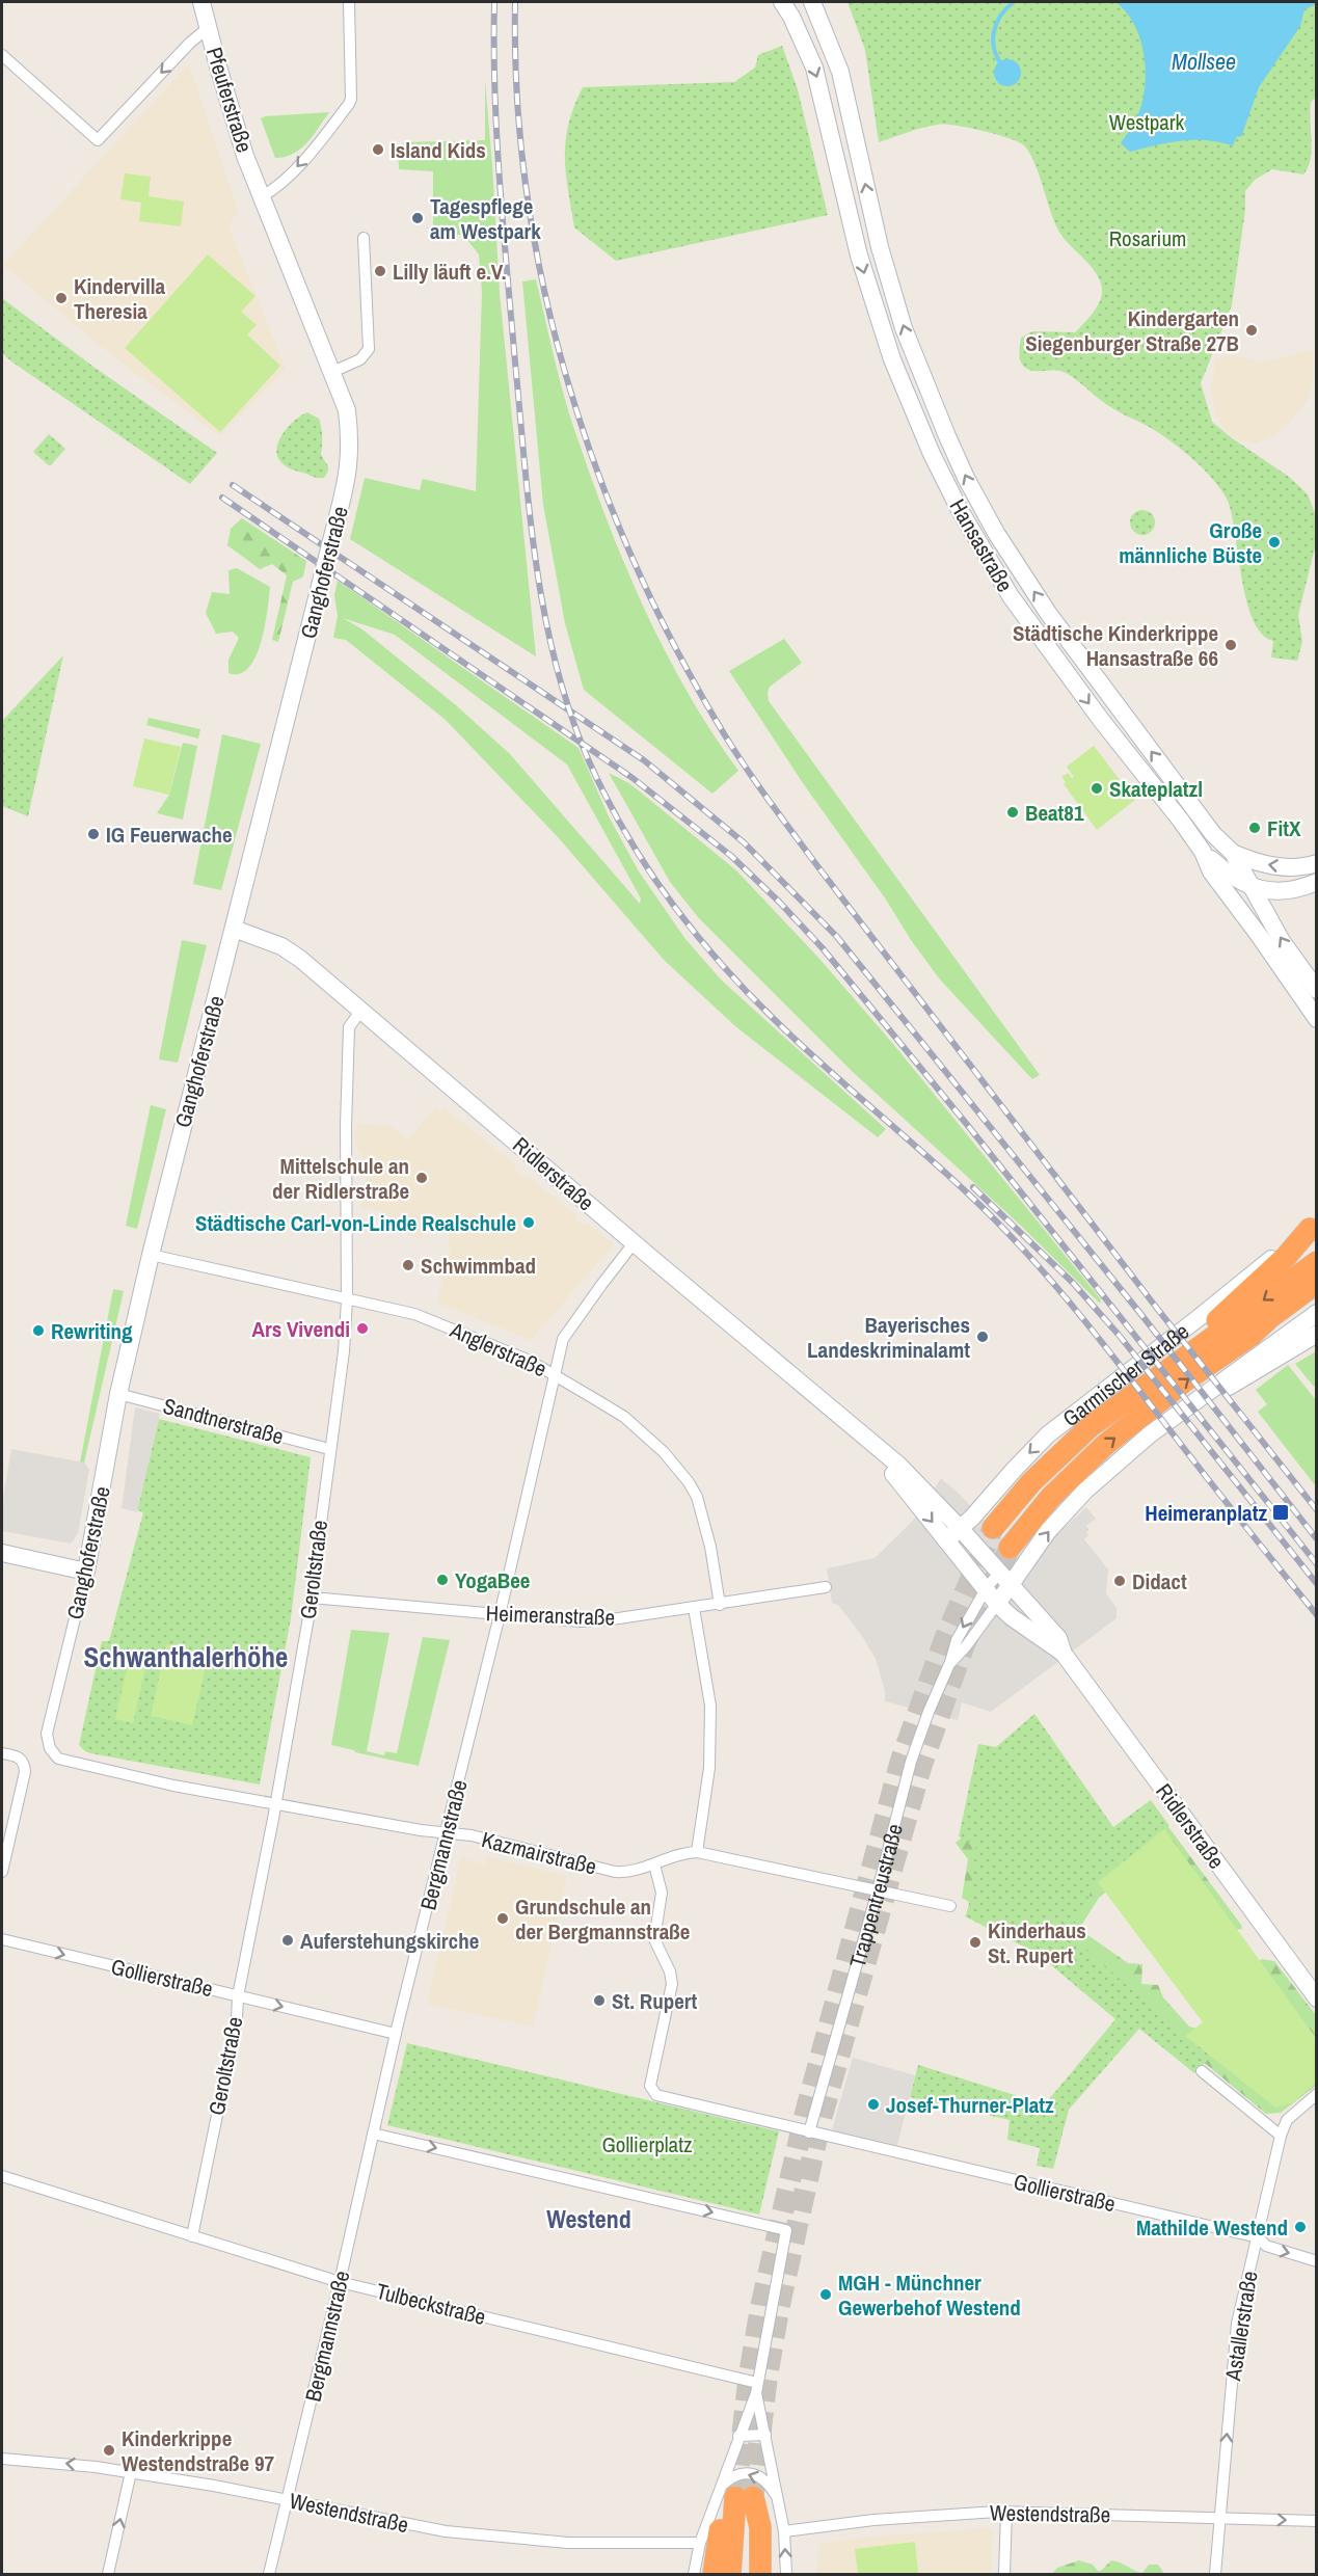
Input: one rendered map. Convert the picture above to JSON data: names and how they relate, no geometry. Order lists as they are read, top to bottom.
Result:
{
  "streets": {
    "highway": ["Garmischer Straße"],
    "street": [
      "Pfeuferstraße",
      "Hansastraße",
      "Ganghoferstraße",
      "Ridlerstraße",
      "Anglerstraße",
      "Sandtnerstraße",
      "Geroltstraße",
      "Heimeranstraße",
      "Bergmannstraße",
      "Kazmairstraße",
      "Trappentreustraße",
      "Gollierstraße",
      "Tulbeckstraße",
      "Astallerstraße",
      "Westendstraße"
    ]
  },
  "crossings": [
    ["Pfeuferstraße", "Ganghoferstraße"],
    ["Ganghoferstraße", "Ridlerstraße"],
    ["Ganghoferstraße", "Anglerstraße"],
    ["Ganghoferstraße", "Sandtnerstraße"],
    ["Ganghoferstraße", "Kazmairstraße"],
    ["Ridlerstraße", "Garmischer Straße"],
    ["Ridlerstraße", "Geroltstraße"],
    ["Ridlerstraße", "Bergmannstraße"],
    ["Ridlerstraße", "Trappentreustraße"],
    ["Anglerstraße", "Geroltstraße"],
    ["Anglerstraße", "Heimeranstraße"],
    ["Anglerstraße", "Bergmannstraße"],
    ["Sandtnerstraße", "Geroltstraße"],
    ["Geroltstraße", "Heimeranstraße"],
    ["Geroltstraße", "Kazmairstraße"],
    ["Geroltstraße", "Gollierstraße"],
    ["Geroltstraße", "Tulbeckstraße"],
    ["Heimeranstraße", "Bergmannstraße"],
    ["Bergmannstraße", "Kazmairstraße"],
    ["Bergmannstraße", "Gollierstraße"],
    ["Bergmannstraße", "Tulbeckstraße"],
    ["Bergmannstraße", "Westendstraße"],
    ["Kazmairstraße", "Trappentreustraße"],
    ["Trappentreustraße", "Gollierstraße"],
    ["Gollierstraße", "Astallerstraße"],
    ["Astallerstraße", "Westendstraße"]
  ],
  "one_way": ["Gollierstraße", "Astallerstraße"],
  "districts": ["Schwanthalerhöhe", "Westend"],
  "water": ["Mollsee"],
  "parks": ["Westpark", "Rosarium", "Gollierplatz"],
  "places": {
    "other": [
      "Island Kids",
      "Tagespflege am Westpark",
      "Lilly läuft e.V.",
      "Kindervilla Theresia",
      "Kindergarten Siegenburger Straße 27B",
      "Große männliche Büste",
      "Städtische Kinderkrippe Hansastraße 66",
      "Skateplatzl",
      "Beat81",
      "FitX",
      "IG Feuerwache",
      "Mittelschule an der Ridlerstraße",
      "Städtische Carl-von-Linde Realschule",
      "Schwimmbad",
      "Ars Vivendi",
      "Rewriting",
      "Bayerisches Landeskriminalamt",
      "YogaBee",
      "Didact",
      "Grundschule an der Bergmannstraße",
      "Auferstehungskirche",
      "Kinderhaus St. Rupert",
      "St. Rupert",
      "Josef-Thurner-Platz",
      "Mathilde Westend",
      "MGH - Münchner Gewerbehof Westend",
      "Kinderkrippe Westendstraße 97"
    ],
    "transit": ["Heimeranplatz"]
  }
}
